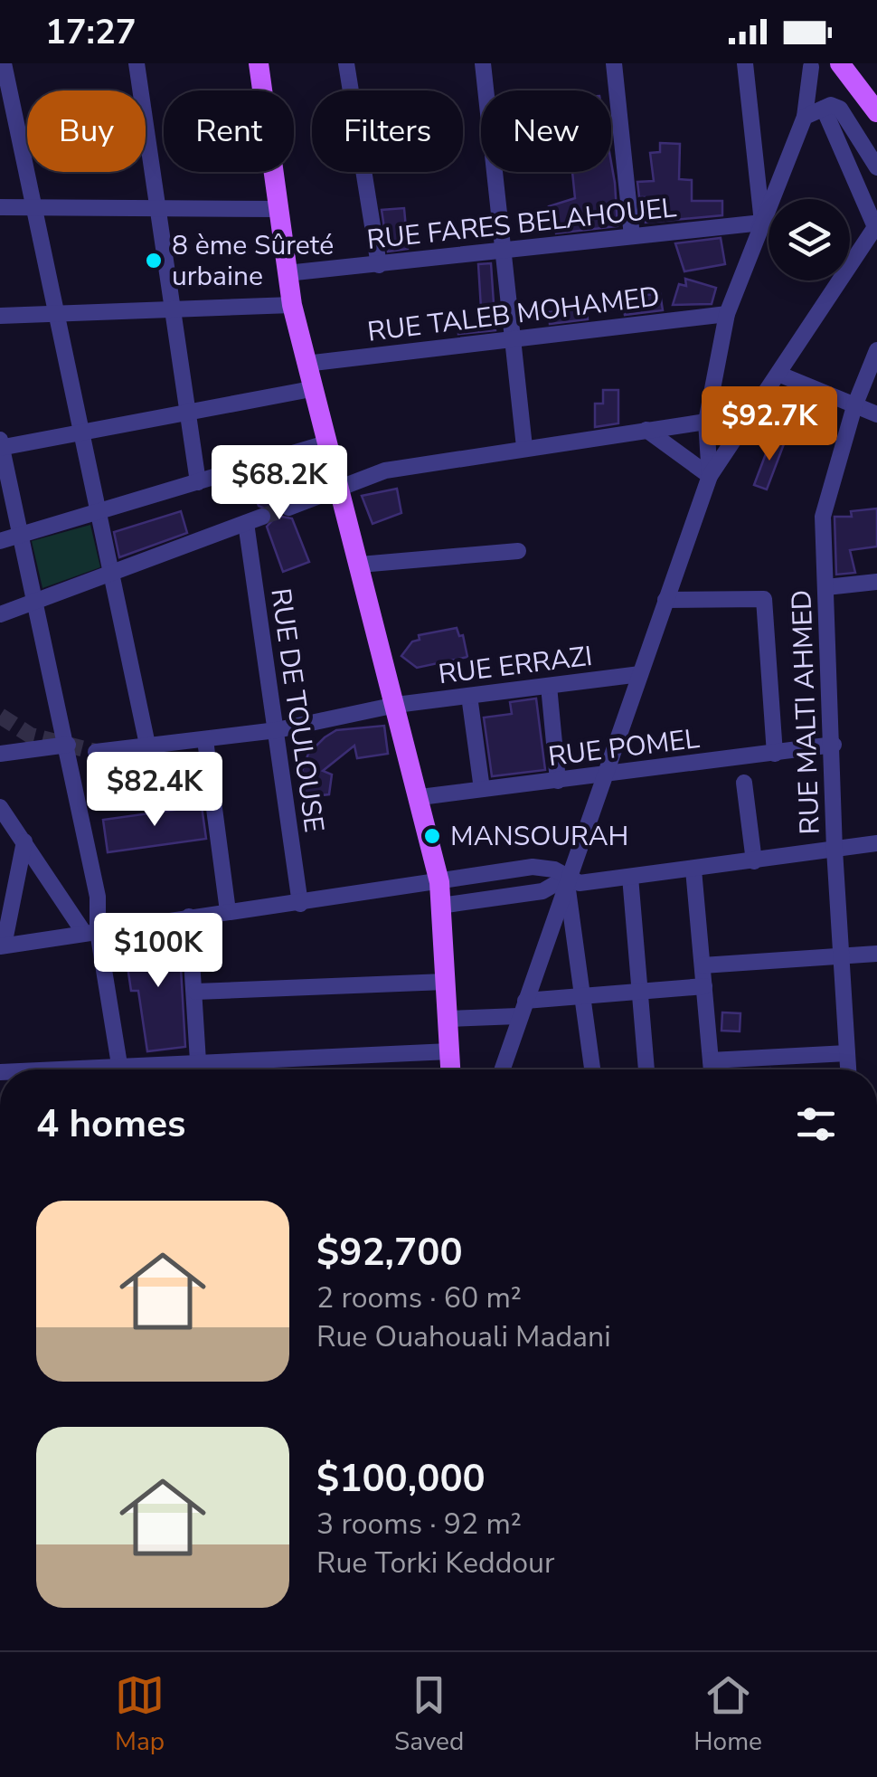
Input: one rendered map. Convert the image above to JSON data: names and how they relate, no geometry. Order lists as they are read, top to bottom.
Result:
{
  "streets": {
    "street": [
      "RUE FARES BELAHOUEL",
      "RUE TALEB MOHAMED",
      "RUE ERRAZI",
      "RUE DE TOULOUSE",
      "RUE MALTI AHMED",
      "RUE POMEL"
    ]
  },
  "crossings": [
    ["RUE ERRAZI", "RUE DE TOULOUSE"],
    ["RUE MALTI AHMED", "RUE POMEL"]
  ],
  "places": ["8 ème Sûreté urbaine", "MANSOURAH"],
  "page": {
    "status": "17:27",
    "chip": [
      "Buy",
      "Rent",
      "Filters",
      "New"
    ],
    "price": [
      "$92.7K",
      "$68.2K",
      "$82.4K",
      "$100K"
    ],
    "heading": "4 homes",
    "list": [
      {
        "name": "$92,700",
        "note": "2 rooms · 60 m² · Rue Ouahouali Madani"
      },
      {
        "name": "$100,000",
        "note": "3 rooms · 92 m² · Rue Torki Keddour"
      }
    ],
    "tabs": ["Map", "Saved", "Home"]
  }
}
